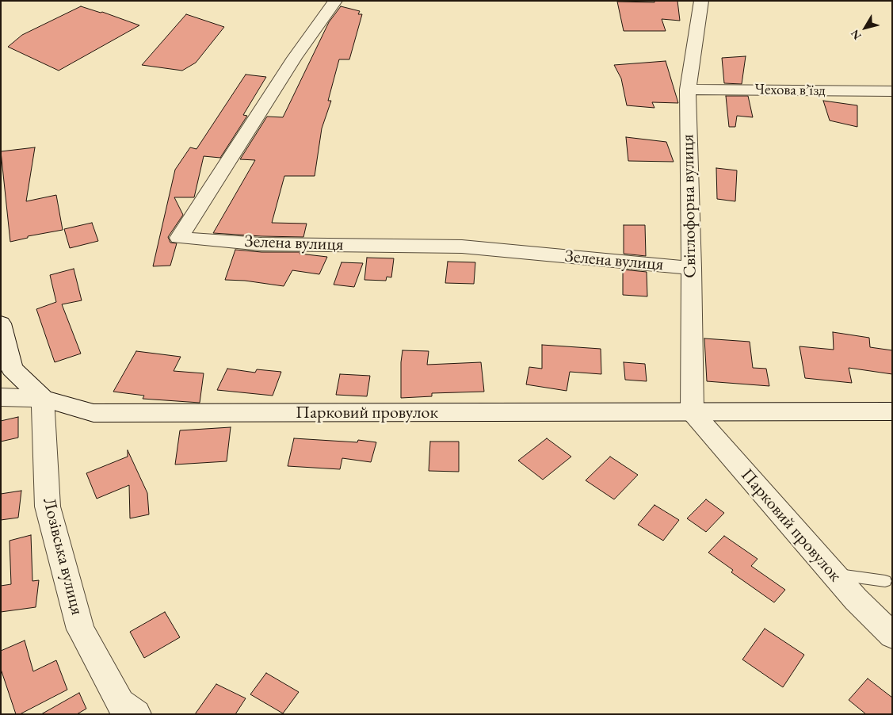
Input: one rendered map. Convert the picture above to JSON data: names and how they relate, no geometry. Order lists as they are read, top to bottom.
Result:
{
  "streets": {
    "street": [
      "Чехова в’їзд",
      "Світлофорна вулиця",
      "Зелена вулиця",
      "Парковий провулок",
      "Лозівська вулиця"
    ]
  },
  "crossings": [
    ["Чехова в’їзд", "Світлофорна вулиця"],
    ["Світлофорна вулиця", "Зелена вулиця"],
    ["Світлофорна вулиця", "Парковий провулок"],
    ["Парковий провулок", "Лозівська вулиця"]
  ],
  "north": "bottom left"
}
